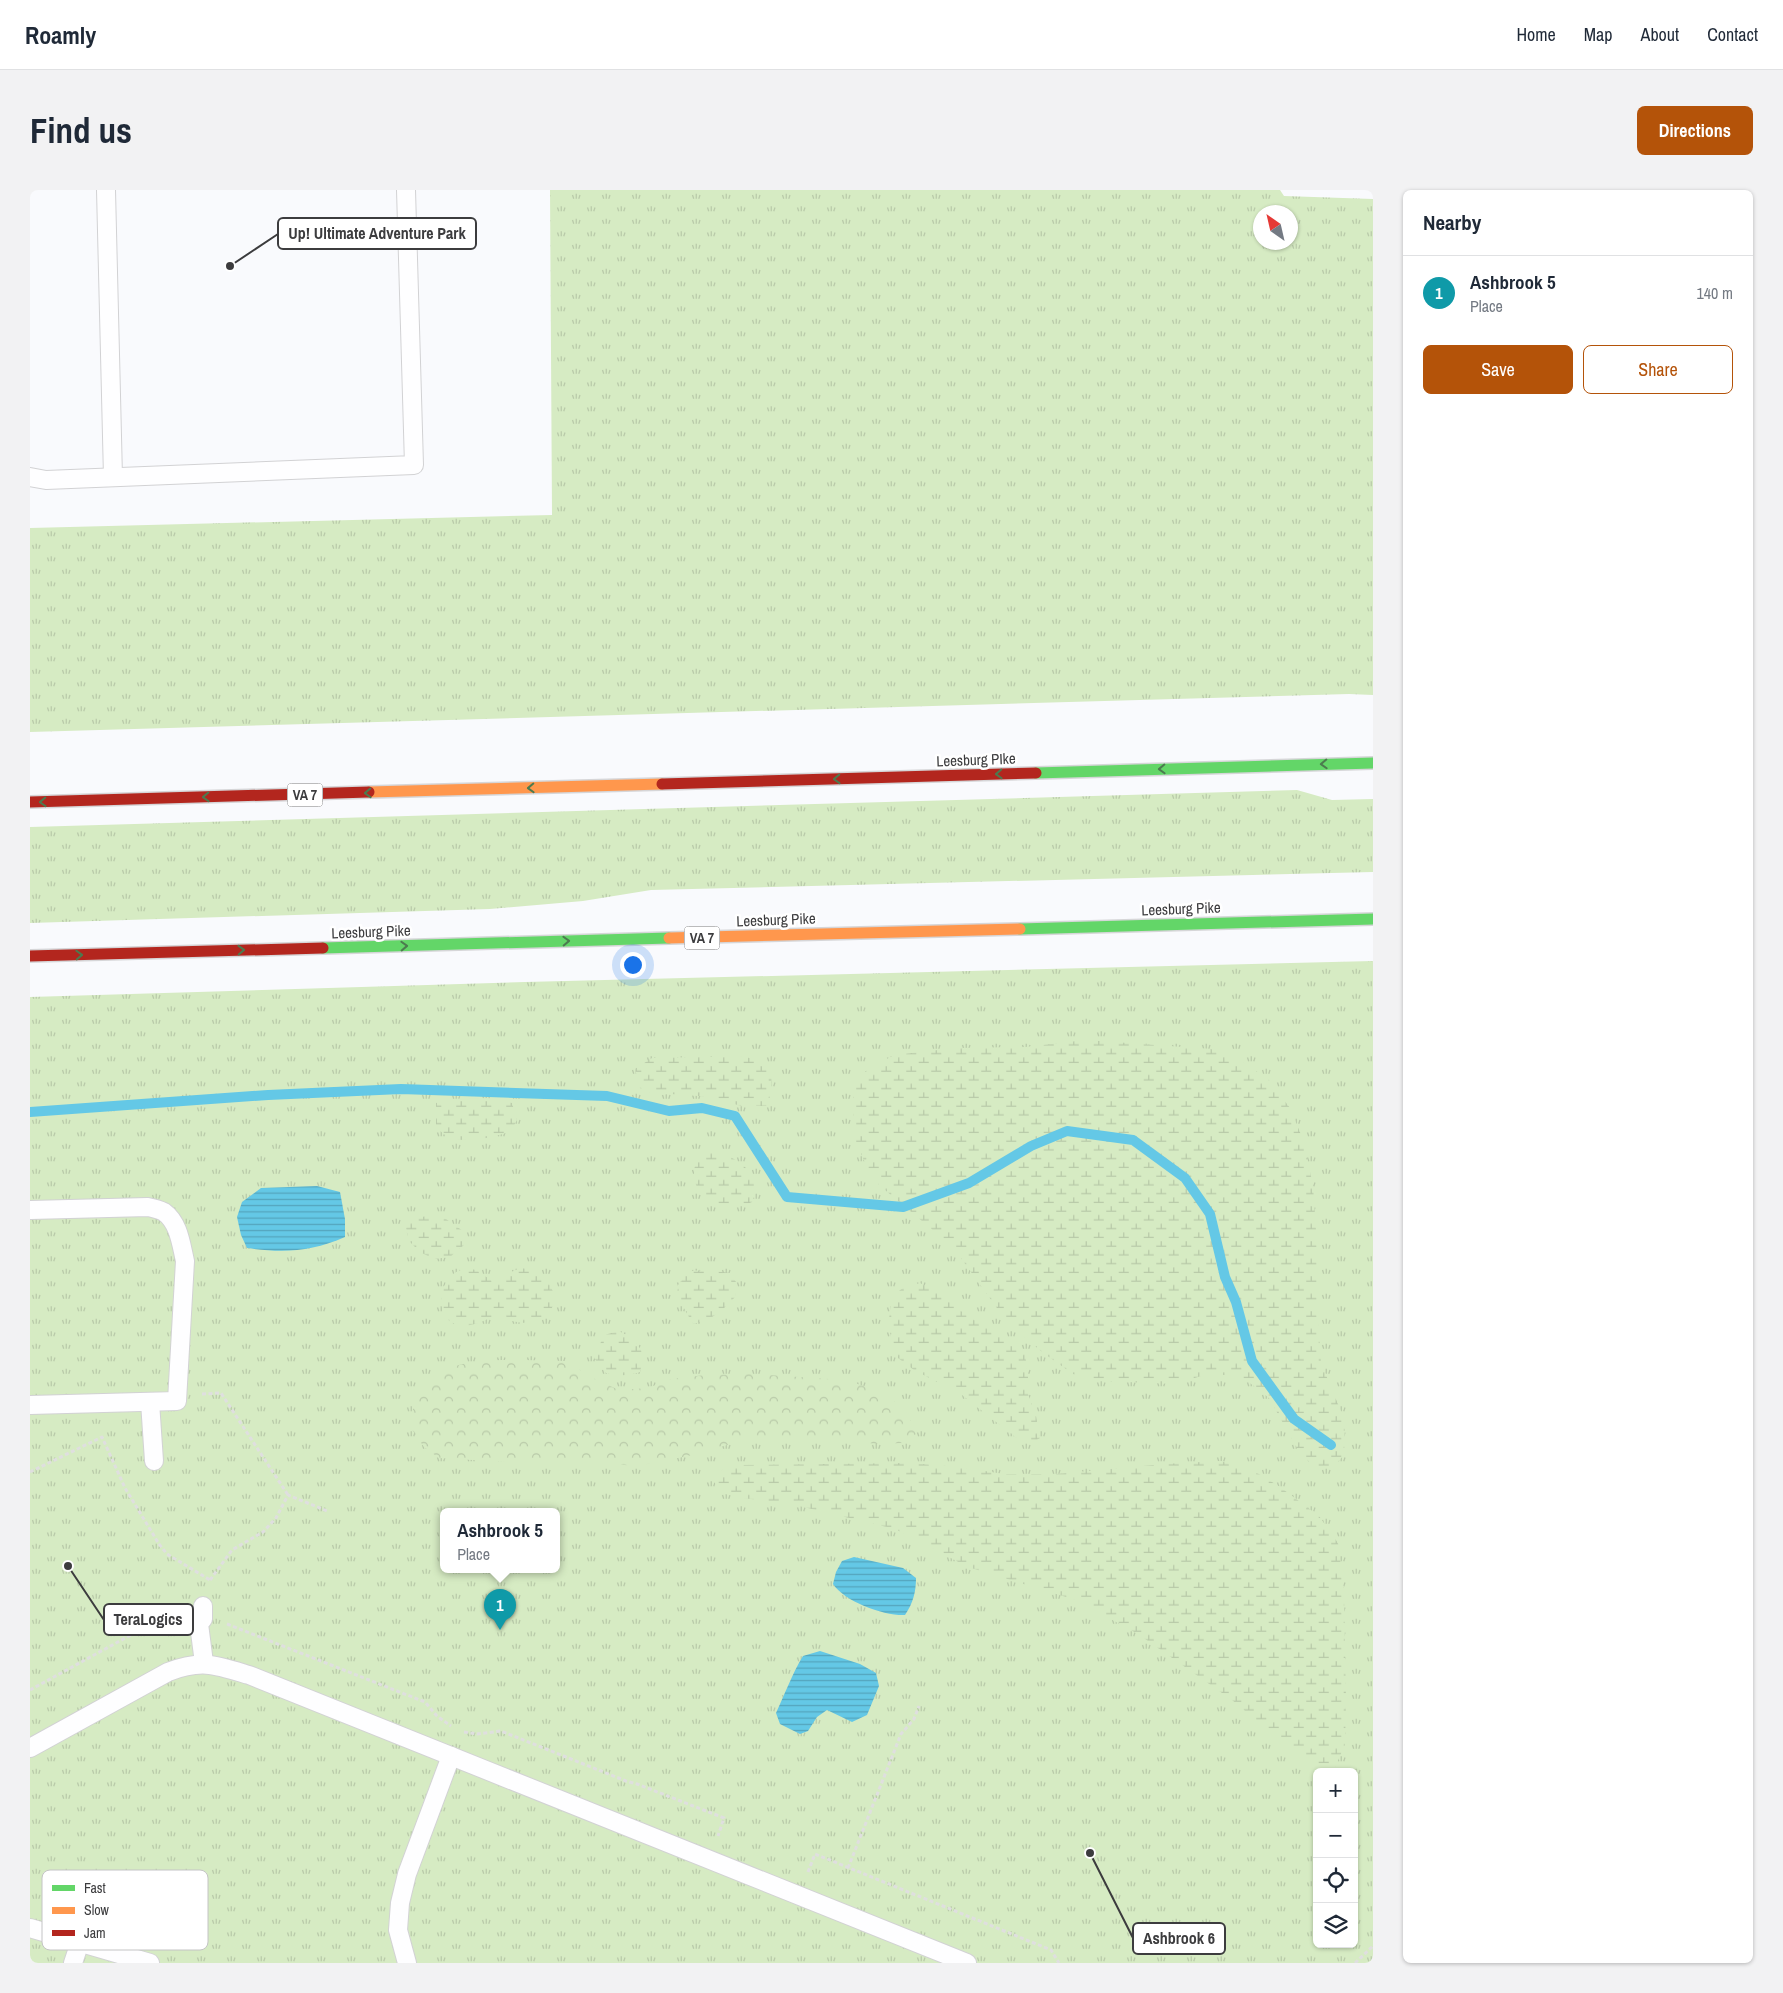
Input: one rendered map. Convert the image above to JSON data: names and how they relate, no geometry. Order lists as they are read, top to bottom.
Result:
{
  "streets": {
    "highway": ["Leesburg PIke", "VA 7", "Leesburg Pike"]
  },
  "one_way": ["Leesburg PIke", "Leesburg Pike"],
  "places": ["Up! Ultimate Adventure Park", "TeraLogics", "Ashbrook 6"],
  "legend": ["Fast", "Slow", "Jam"],
  "north": "top left",
  "page": {
    "header": "Roamly",
    "nav": [
      "Home",
      "Map",
      "About",
      "Contact"
    ],
    "buttons": [
      "Directions",
      ["Save", "Share"]
    ],
    "title": "Find us",
    "heading": "Nearby",
    "list": [
      {
        "mark": "1",
        "name": "Ashbrook 5",
        "note": "Place",
        "value": "140 m"
      }
    ],
    "popup": ["Ashbrook 5", "Place"],
    "pins": "1",
    "map_buttons": ["+", "−"]
  }
}
